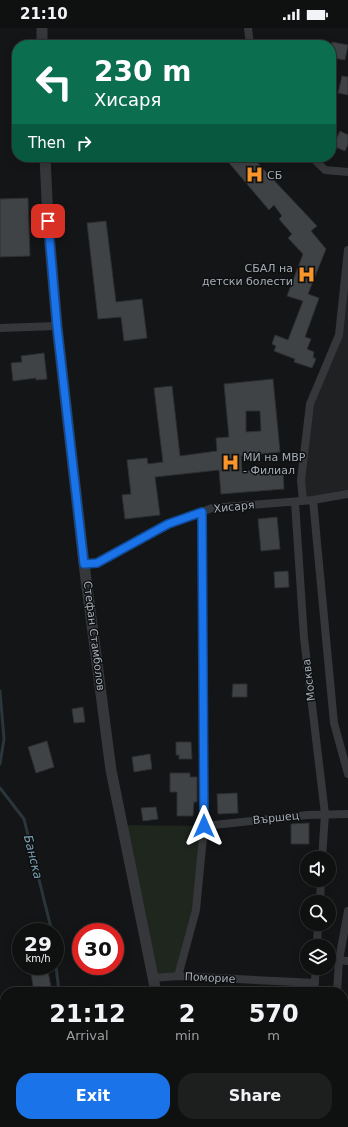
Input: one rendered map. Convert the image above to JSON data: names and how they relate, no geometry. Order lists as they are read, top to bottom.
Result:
{
  "streets": {
    "street": [
      "Хисаря",
      "Стефан Стамболов",
      "Москва",
      "Вършец",
      "Поморие"
    ]
  },
  "crossings": [
    ["Хисаря", "Стефан Стамболов"],
    ["Хисаря", "Москва"],
    ["Стефан Стамболов", "Поморие"],
    ["Москва", "Вършец"]
  ],
  "water": ["Банска"],
  "places": {
    "hospital": ["СБ", "СБАЛ на детски болести", "МИ на МВР - Филиал"]
  },
  "page": {
    "status": "21:10",
    "turn": ["230 m", "Хисаря"],
    "then": "Then",
    "speed": "29 km/h",
    "limit": "30",
    "eta": [
      "21:12",
      "Arrival",
      "2",
      "min",
      "570",
      "m"
    ],
    "buttons": ["Exit", "Share"]
  }
}
